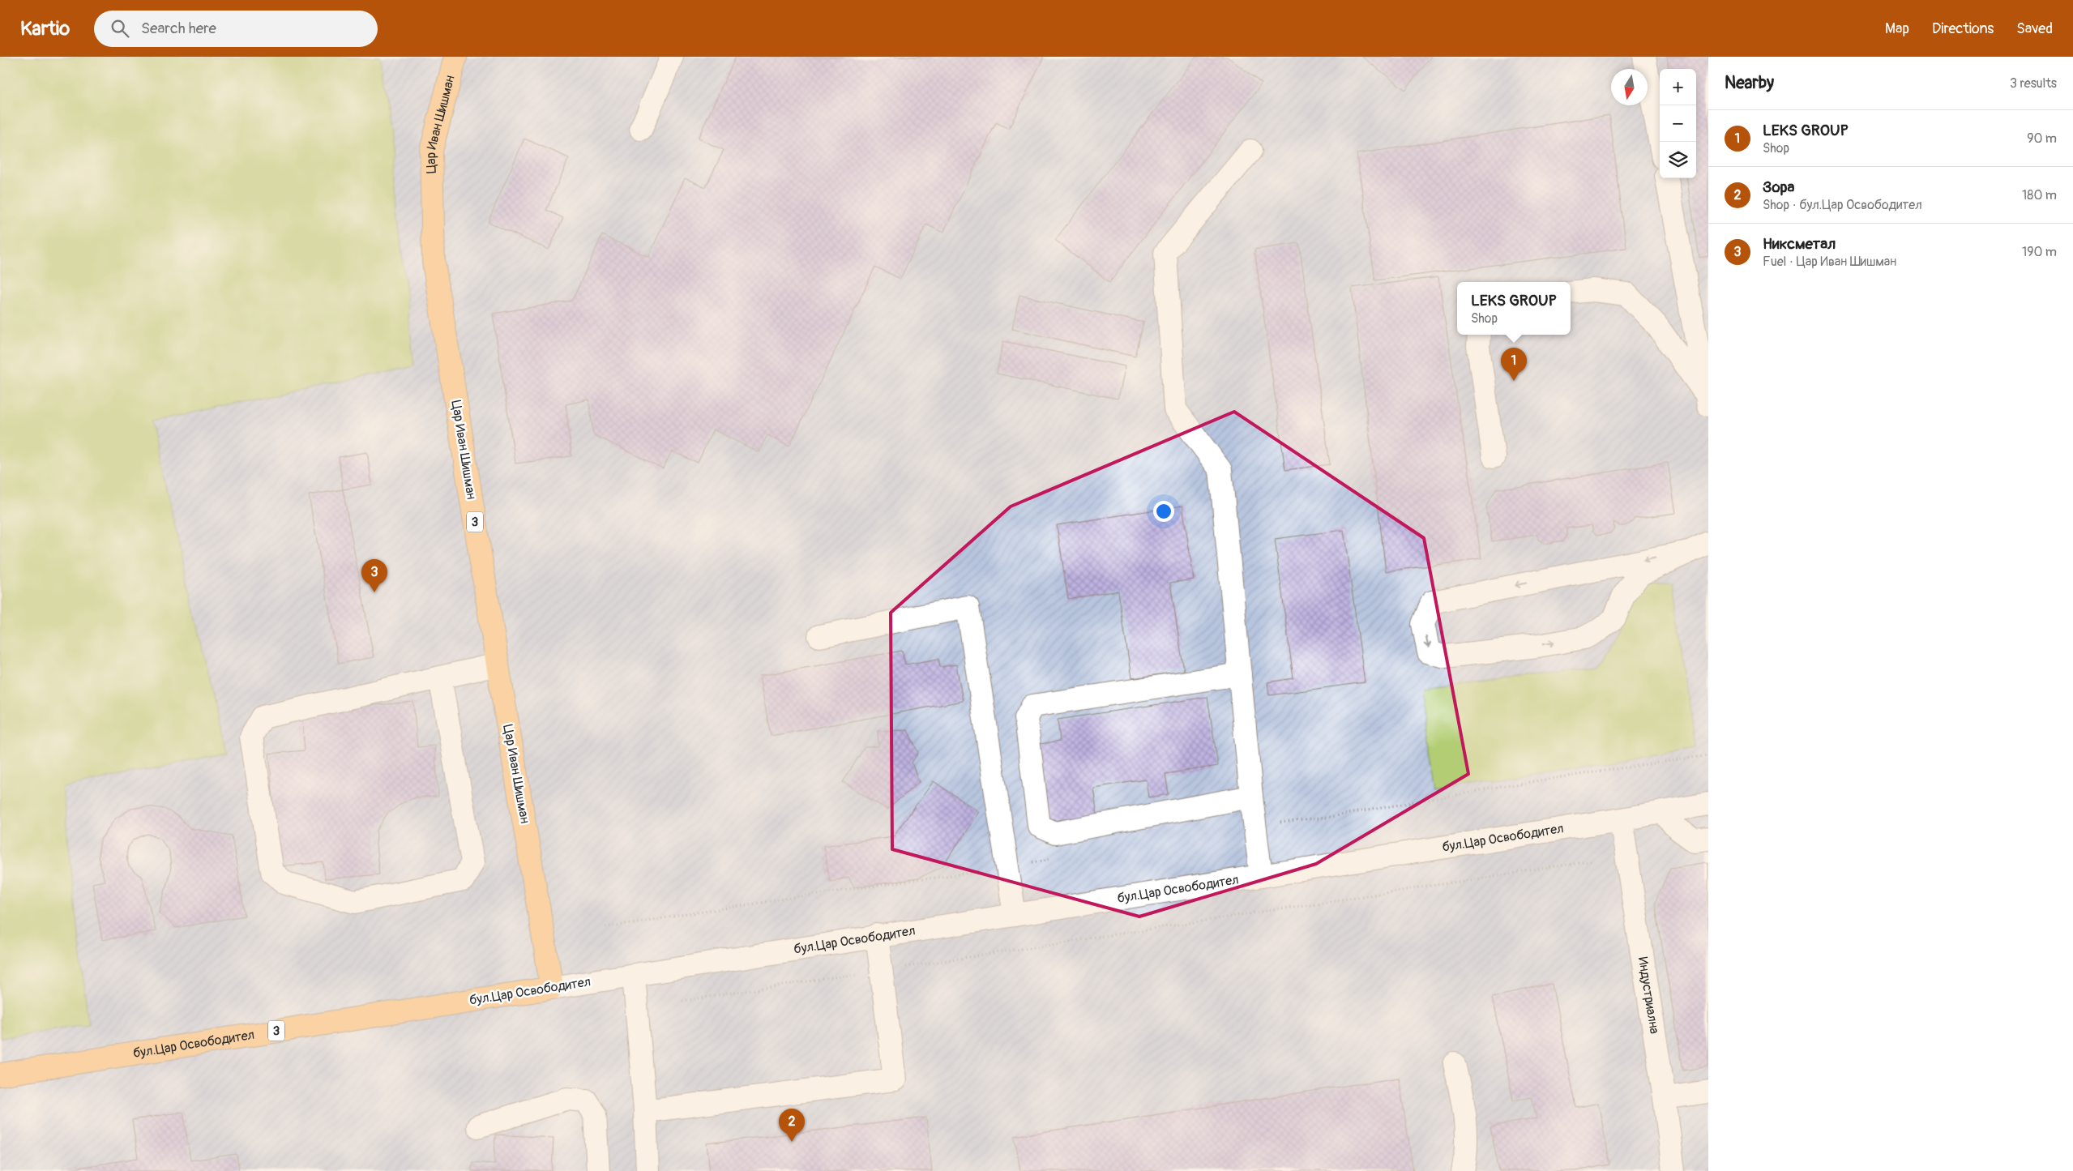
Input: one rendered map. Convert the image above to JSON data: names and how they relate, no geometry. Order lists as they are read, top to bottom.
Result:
{
  "streets": {
    "main road": ["Цар Иван Шишман", "3", "бул.Цар Освободител"],
    "street": ["Индустриална"]
  },
  "crossings": [
    ["Цар Иван Шишман", "бул.Цар Освободител"],
    ["бул.Цар Освободител", "Индустриална"]
  ],
  "north": "bottom",
  "page": {
    "header": "Kartio",
    "search": "Search here",
    "nav": ["Map", "Directions", "Saved"],
    "heading": ["Nearby", "3 results"],
    "map_buttons": ["+", "−"],
    "list": [
      {
        "mark": "1",
        "name": "LEKS GROUP",
        "note": "Shop",
        "value": "90 m"
      },
      {
        "mark": "2",
        "name": "Зора",
        "note": "Shop · бул.Цар Освободител",
        "value": "180 m"
      },
      {
        "mark": "3",
        "name": "Никсметал",
        "note": "Fuel · Цар Иван Шишман",
        "value": "190 m"
      }
    ],
    "popup": ["LEKS GROUP", "Shop"],
    "pins": ["1", "3", "2"]
  }
}
